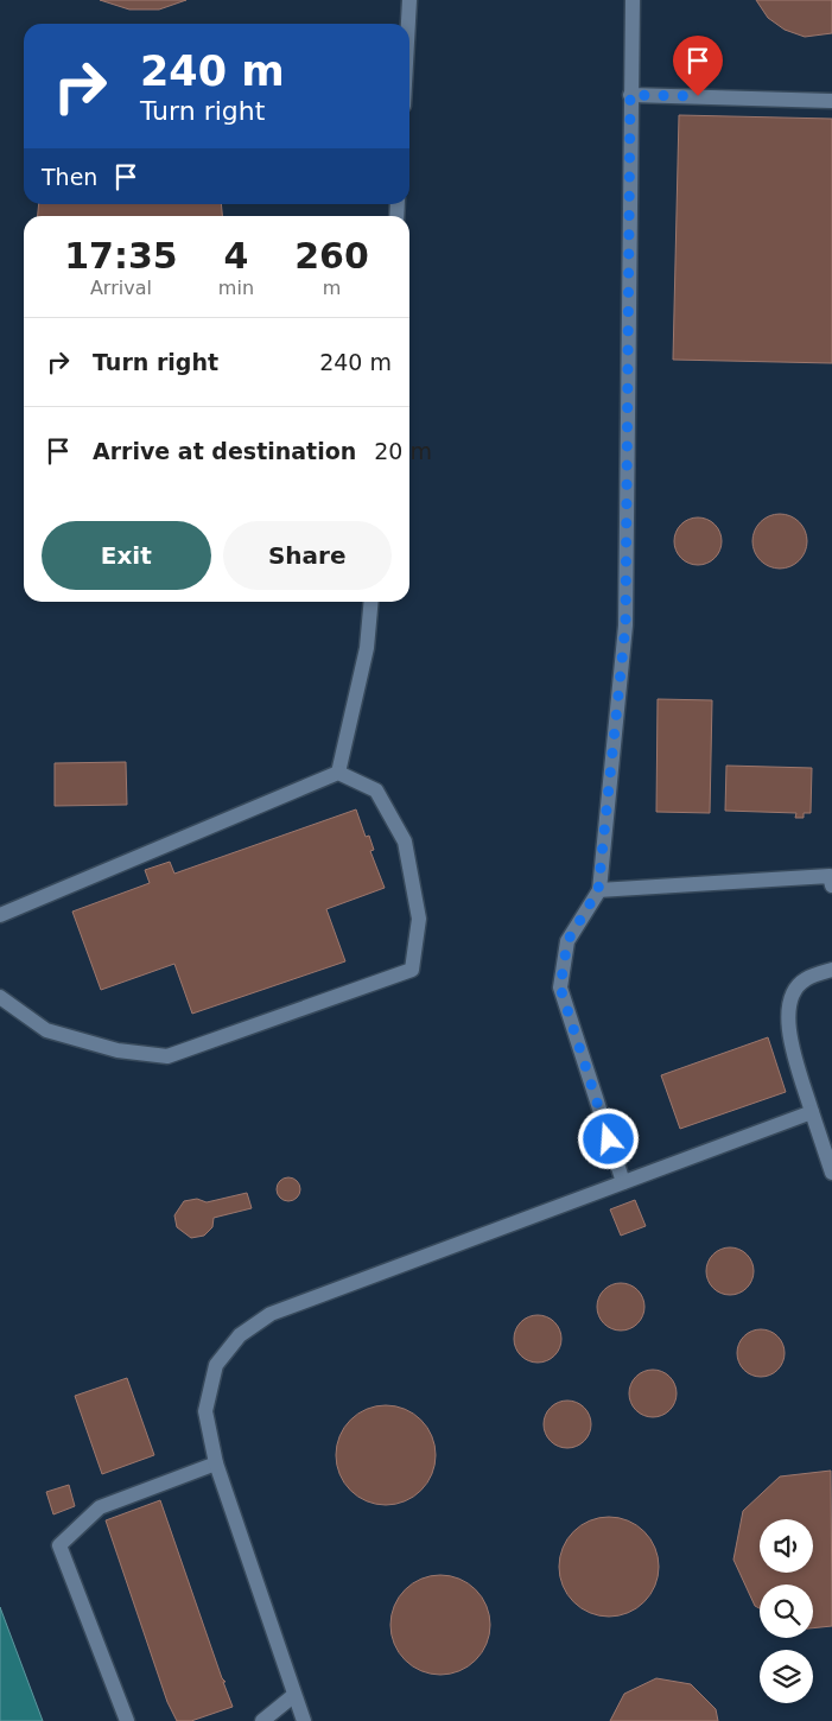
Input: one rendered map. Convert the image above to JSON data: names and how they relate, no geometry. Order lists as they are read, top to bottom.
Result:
{
  "page": {
    "turn": ["240 m", "Turn right"],
    "then": "Then",
    "eta": [
      "17:35",
      "Arrival",
      "4",
      "min",
      "260",
      "m"
    ],
    "list": [
      {
        "name": "Turn right",
        "value": "240 m"
      },
      {
        "name": "Arrive at destination",
        "value": "20 m"
      }
    ],
    "buttons": ["Exit", "Share"]
  }
}
